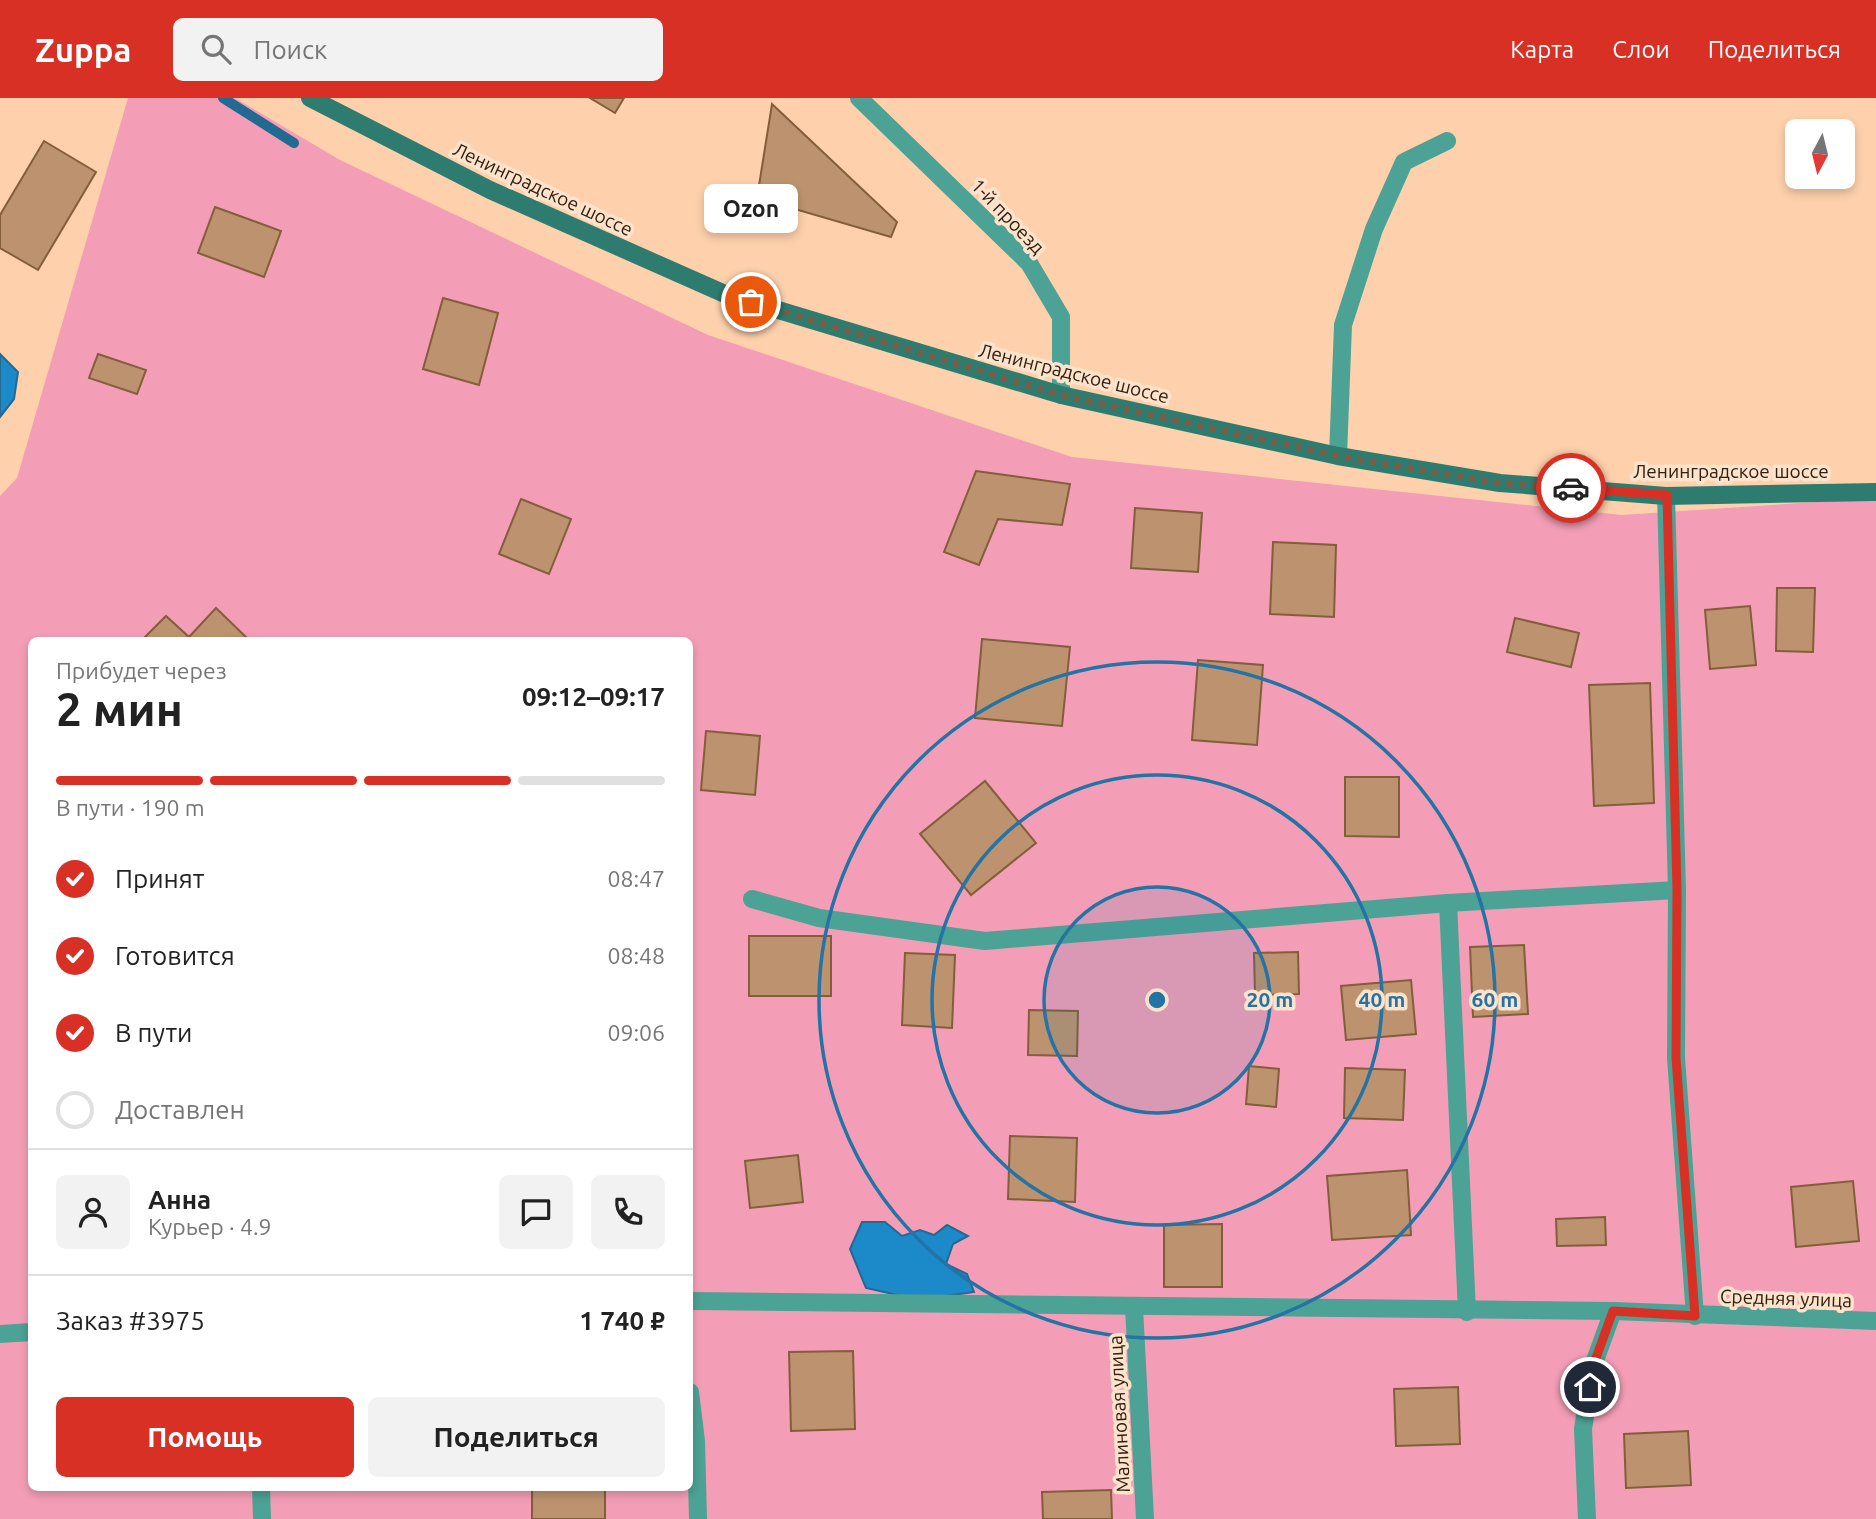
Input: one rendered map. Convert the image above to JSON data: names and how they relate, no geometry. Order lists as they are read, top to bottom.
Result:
{
  "streets": {
    "main road": ["Ленинградское шоссе"],
    "street": ["1-й проезд", "Средняя улица", "Малиновая улица"]
  },
  "crossings": [
    ["Ленинградское шоссе", "1-й проезд"],
    ["Средняя улица", "Малиновая улица"]
  ],
  "places": ["Ozon"],
  "north": "bottom",
  "page": {
    "header": "Zuppa",
    "search": "Поиск",
    "nav": ["Карта", "Слои", "Поделиться"],
    "bubble": "Ozon",
    "heading": ["2 мин", "Прибудет через", "09:12–09:17"],
    "panel": [
      "Анна",
      "Курьер · 4.9",
      "Заказ #3975",
      "1 740 ₽"
    ],
    "bar": "В пути · 190 m",
    "list": [
      ["Принят", "08:47"],
      ["Готовится", "08:48"],
      ["В пути", "09:06"],
      "Доставлен"
    ],
    "buttons": ["Помощь", "Поделиться"]
  },
  "rings": ["20 m", "40 m", "60 m"]
}
